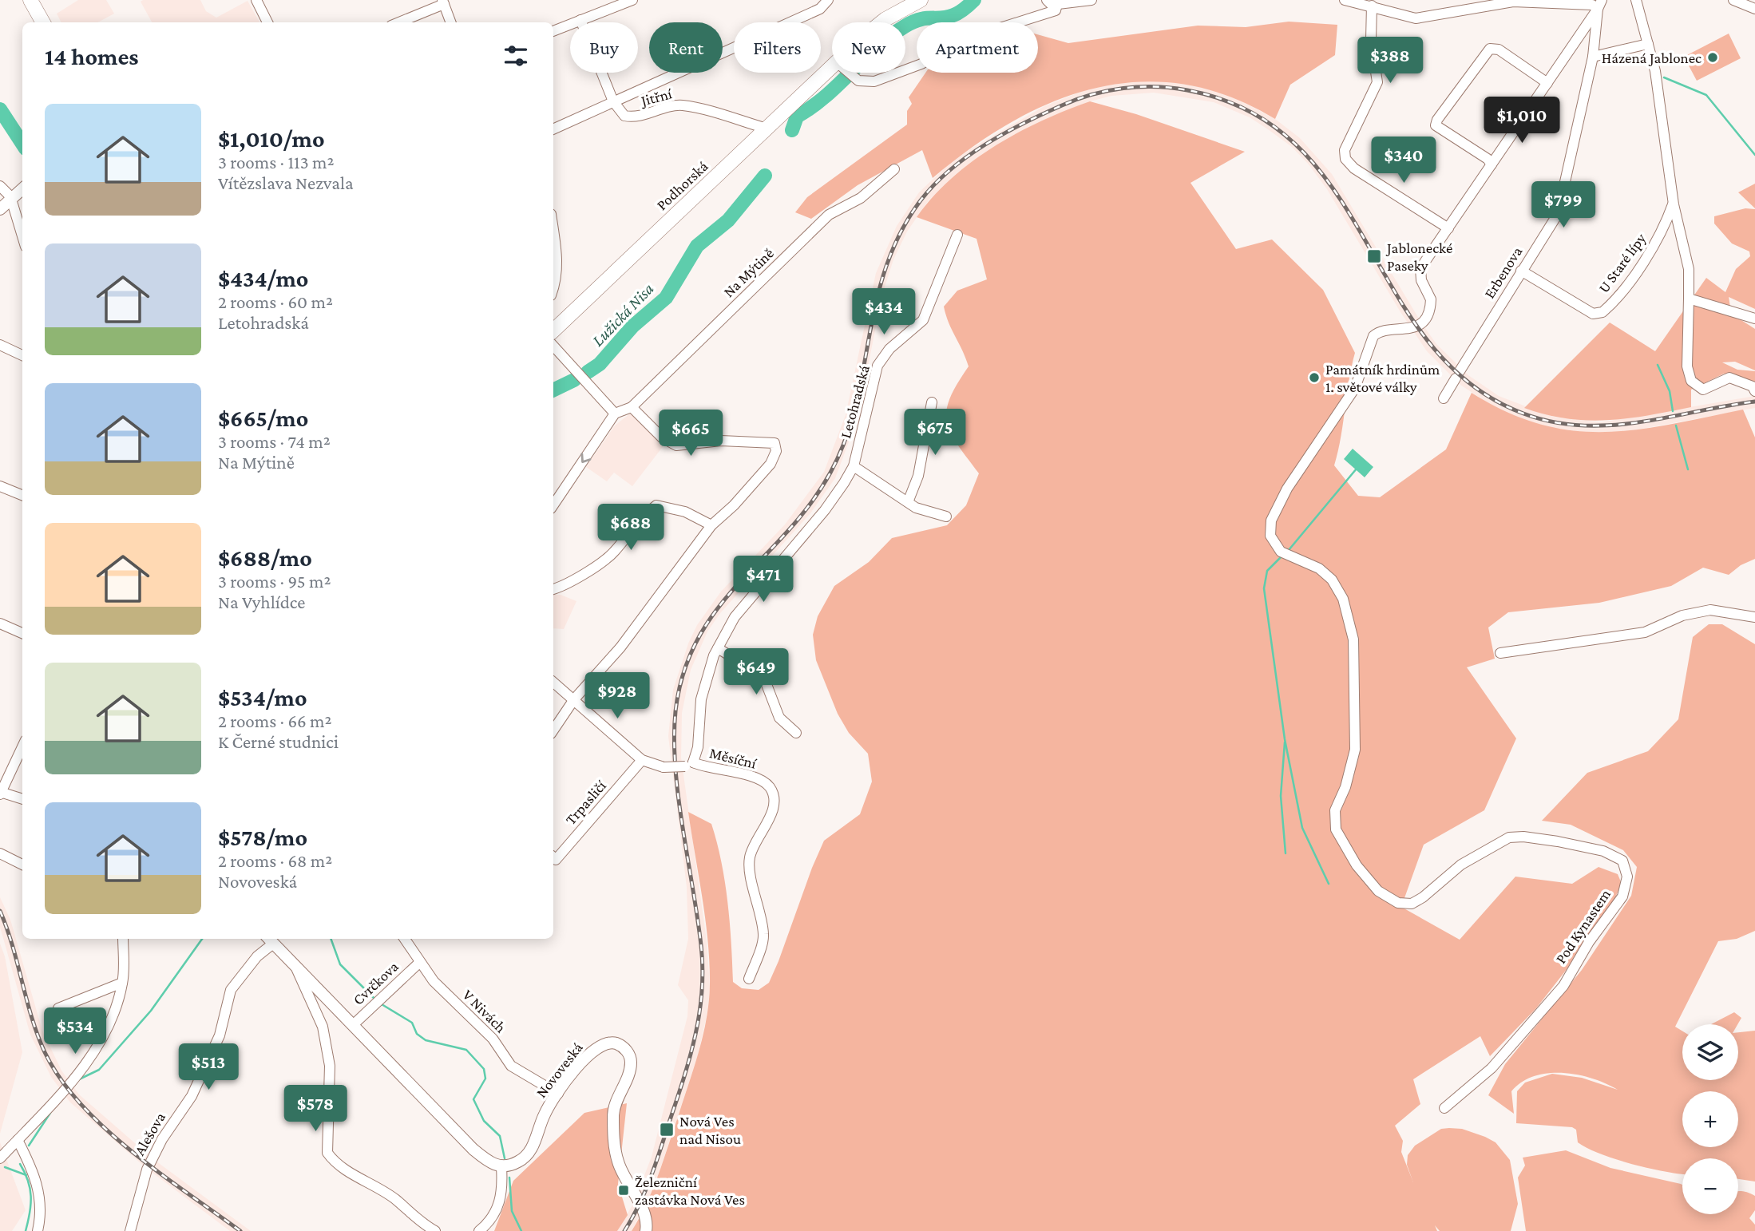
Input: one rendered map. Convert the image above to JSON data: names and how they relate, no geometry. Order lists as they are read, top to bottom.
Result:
{
  "streets": {
    "main road": ["Podhorská"],
    "street": [
      "Jitřní",
      "U Staré lípy",
      "Na Mýtině",
      "Erbenova",
      "Letohradská",
      "Měsíční",
      "Trpasličí",
      "Pod Kynastem",
      "Cvrčkova",
      "V Nivách",
      "Novoveská",
      "Alešova"
    ]
  },
  "crossings": [
    ["Jitřní", "Podhorská"],
    ["U Staré lípy", "Erbenova"],
    ["Letohradská", "Měsíční"],
    ["Měsíční", "Trpasličí"],
    ["Cvrčkova", "V Nivách"],
    ["V Nivách", "Novoveská"]
  ],
  "water": ["Lužická Nisa"],
  "places": {
    "other": ["Házená Jablonec", "Památník hrdinům 1. světové války"],
    "transit": ["Jablonecké Paseky", "Nová Ves nad Nisou", "Železniční zastávka Nová Ves"]
  },
  "page": {
    "chip": [
      "Buy",
      "Rent",
      "Filters",
      "New",
      "Apartment"
    ],
    "heading": "14 homes",
    "price": [
      "$388",
      "$1,010",
      "$340",
      "$799",
      "$434",
      "$675",
      "$665",
      "$688",
      "$471",
      "$649",
      "$928",
      "$534",
      "$513",
      "$578"
    ],
    "list": [
      {
        "name": "$1,010/mo",
        "note": "3 rooms · 113 m² · Vítězslava Nezvala"
      },
      {
        "name": "$434/mo",
        "note": "2 rooms · 60 m² · Letohradská"
      },
      {
        "name": "$665/mo",
        "note": "3 rooms · 74 m² · Na Mýtině"
      },
      {
        "name": "$688/mo",
        "note": "3 rooms · 95 m² · Na Vyhlídce"
      },
      {
        "name": "$534/mo",
        "note": "2 rooms · 66 m² · K Černé studnici"
      },
      {
        "name": "$578/mo",
        "note": "2 rooms · 68 m² · Novoveská"
      }
    ],
    "map_buttons": ["+", "−"]
  }
}
